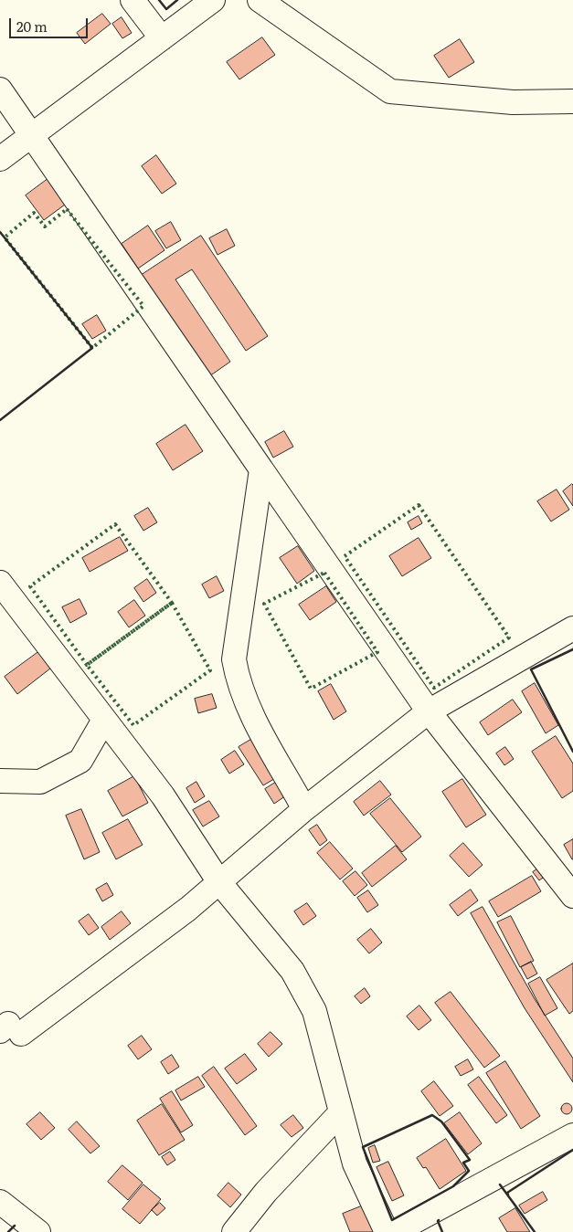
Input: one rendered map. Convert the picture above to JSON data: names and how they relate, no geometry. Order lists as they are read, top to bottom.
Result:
{
  "scale_bar": "20 m"
}
